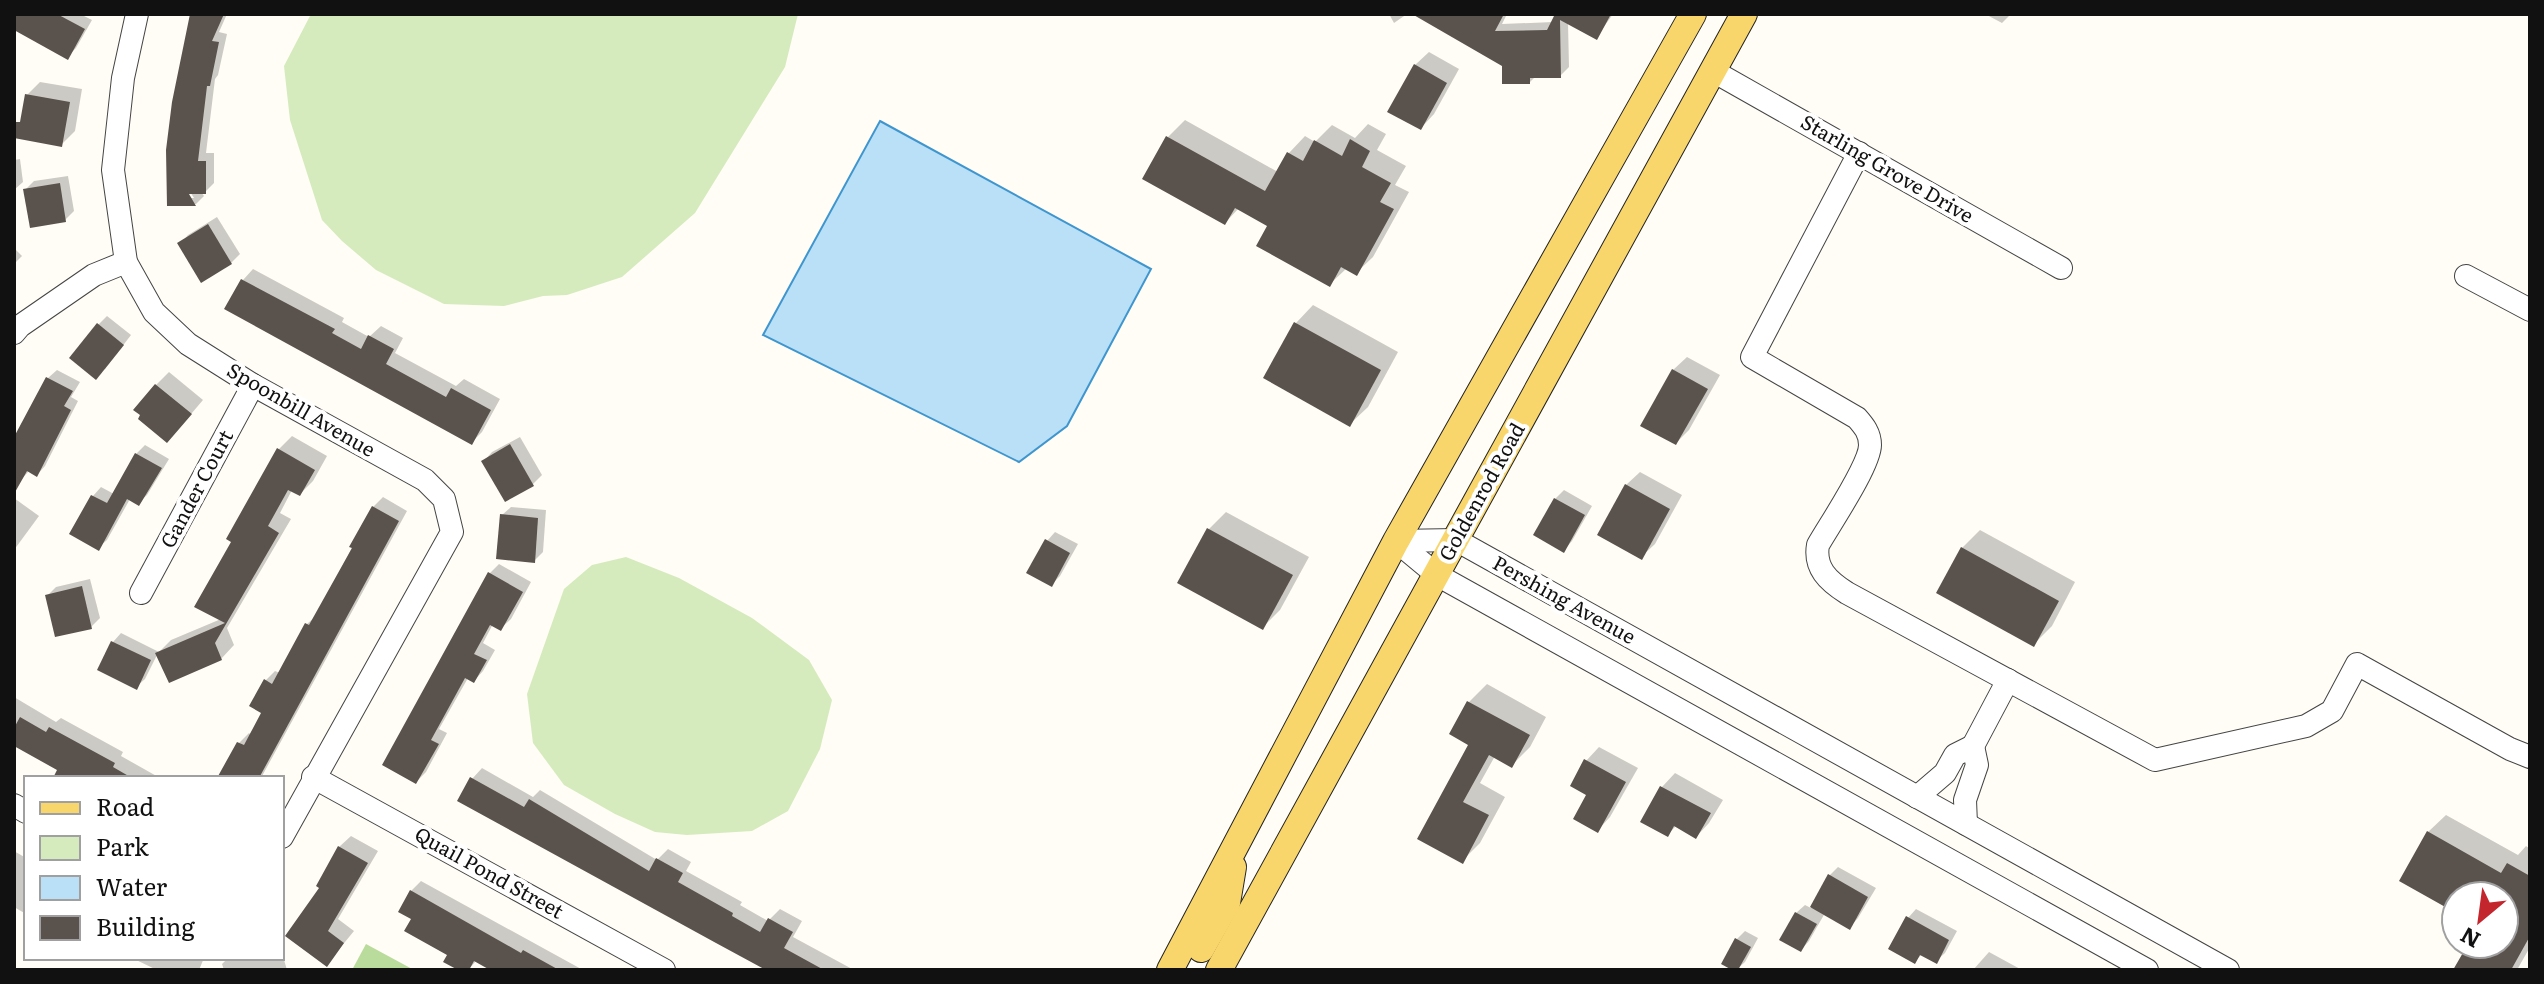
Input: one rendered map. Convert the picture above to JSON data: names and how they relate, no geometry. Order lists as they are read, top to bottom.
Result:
{
  "streets": {
    "main road": ["Goldenrod Road"],
    "street": [
      "Starling Grove Drive",
      "Spoonbill Avenue",
      "Gander Court",
      "Pershing Avenue",
      "Quail Pond Street"
    ]
  },
  "crossings": [
    ["Starling Grove Drive", "Goldenrod Road"],
    ["Spoonbill Avenue", "Gander Court"],
    ["Spoonbill Avenue", "Quail Pond Street"],
    ["Goldenrod Road", "Pershing Avenue"]
  ],
  "legend": [
    "Road",
    "Park",
    "Water",
    "Building"
  ],
  "north": "bottom left"
}
